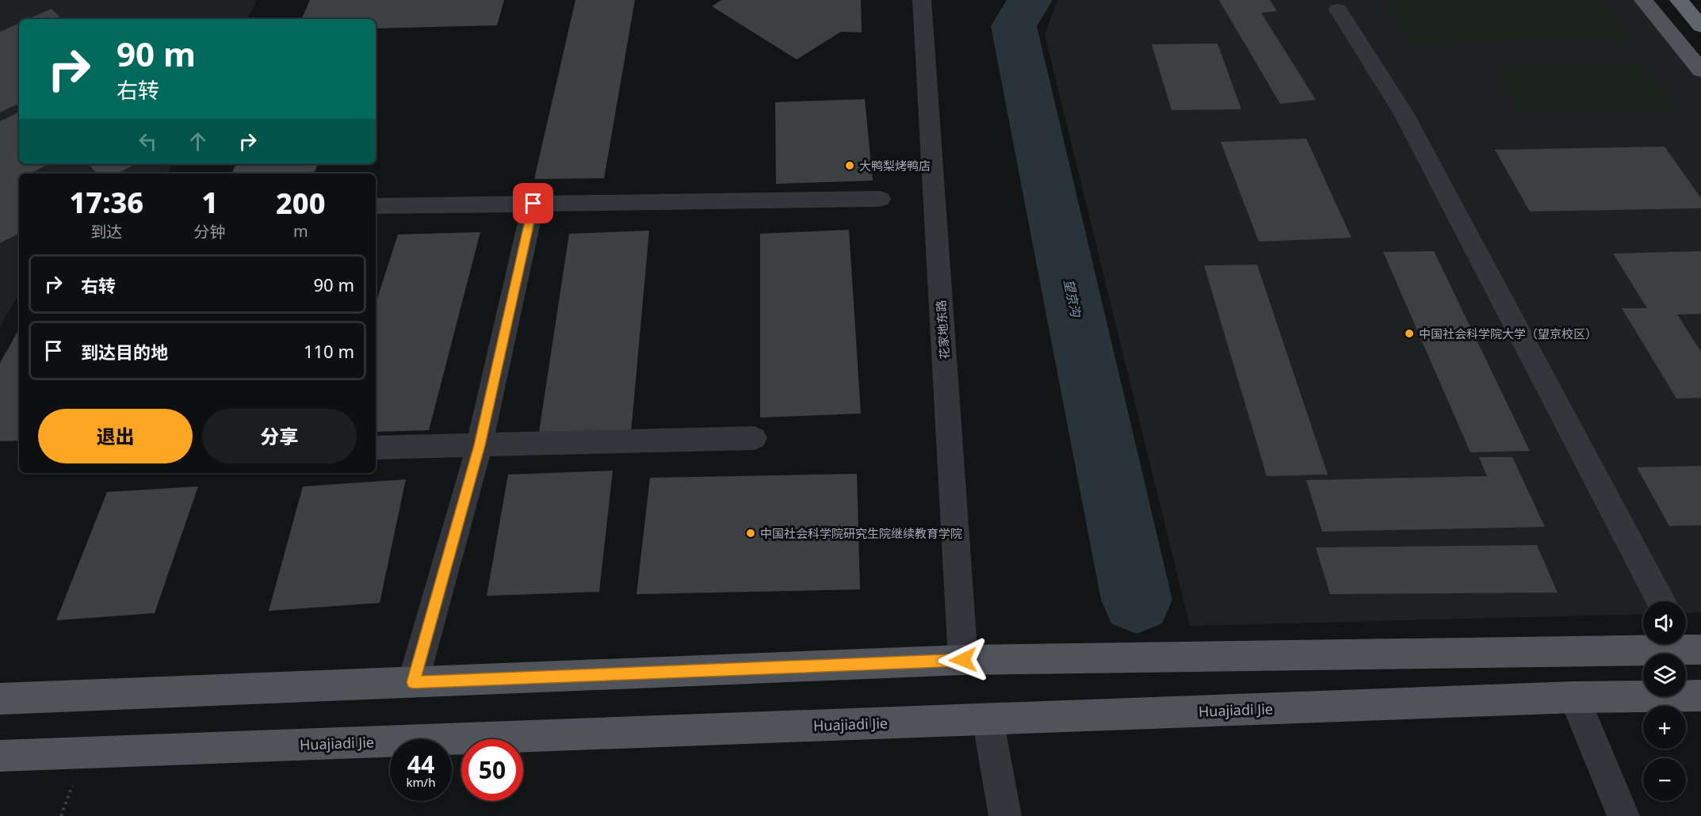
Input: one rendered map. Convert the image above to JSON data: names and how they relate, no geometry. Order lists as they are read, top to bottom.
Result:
{
  "streets": {
    "main road": ["Huajiadi Jie"],
    "street": ["花家地东路"]
  },
  "water": ["望京沟"],
  "places": ["大鸭梨烤鸭店", "中国社会科学院大学（望京校区）", "中国社会科学院研究生院继续教育学院"],
  "page": {
    "turn": ["90 m", "右转"],
    "eta": [
      "17:36",
      "到达",
      "1",
      "分钟",
      "200",
      "m"
    ],
    "list": [
      {
        "name": "右转",
        "value": "90 m"
      },
      {
        "name": "到达目的地",
        "value": "110 m"
      }
    ],
    "buttons": ["退出", "分享"],
    "map_buttons": ["+", "−"],
    "speed": "44 km/h",
    "limit": "50"
  }
}
